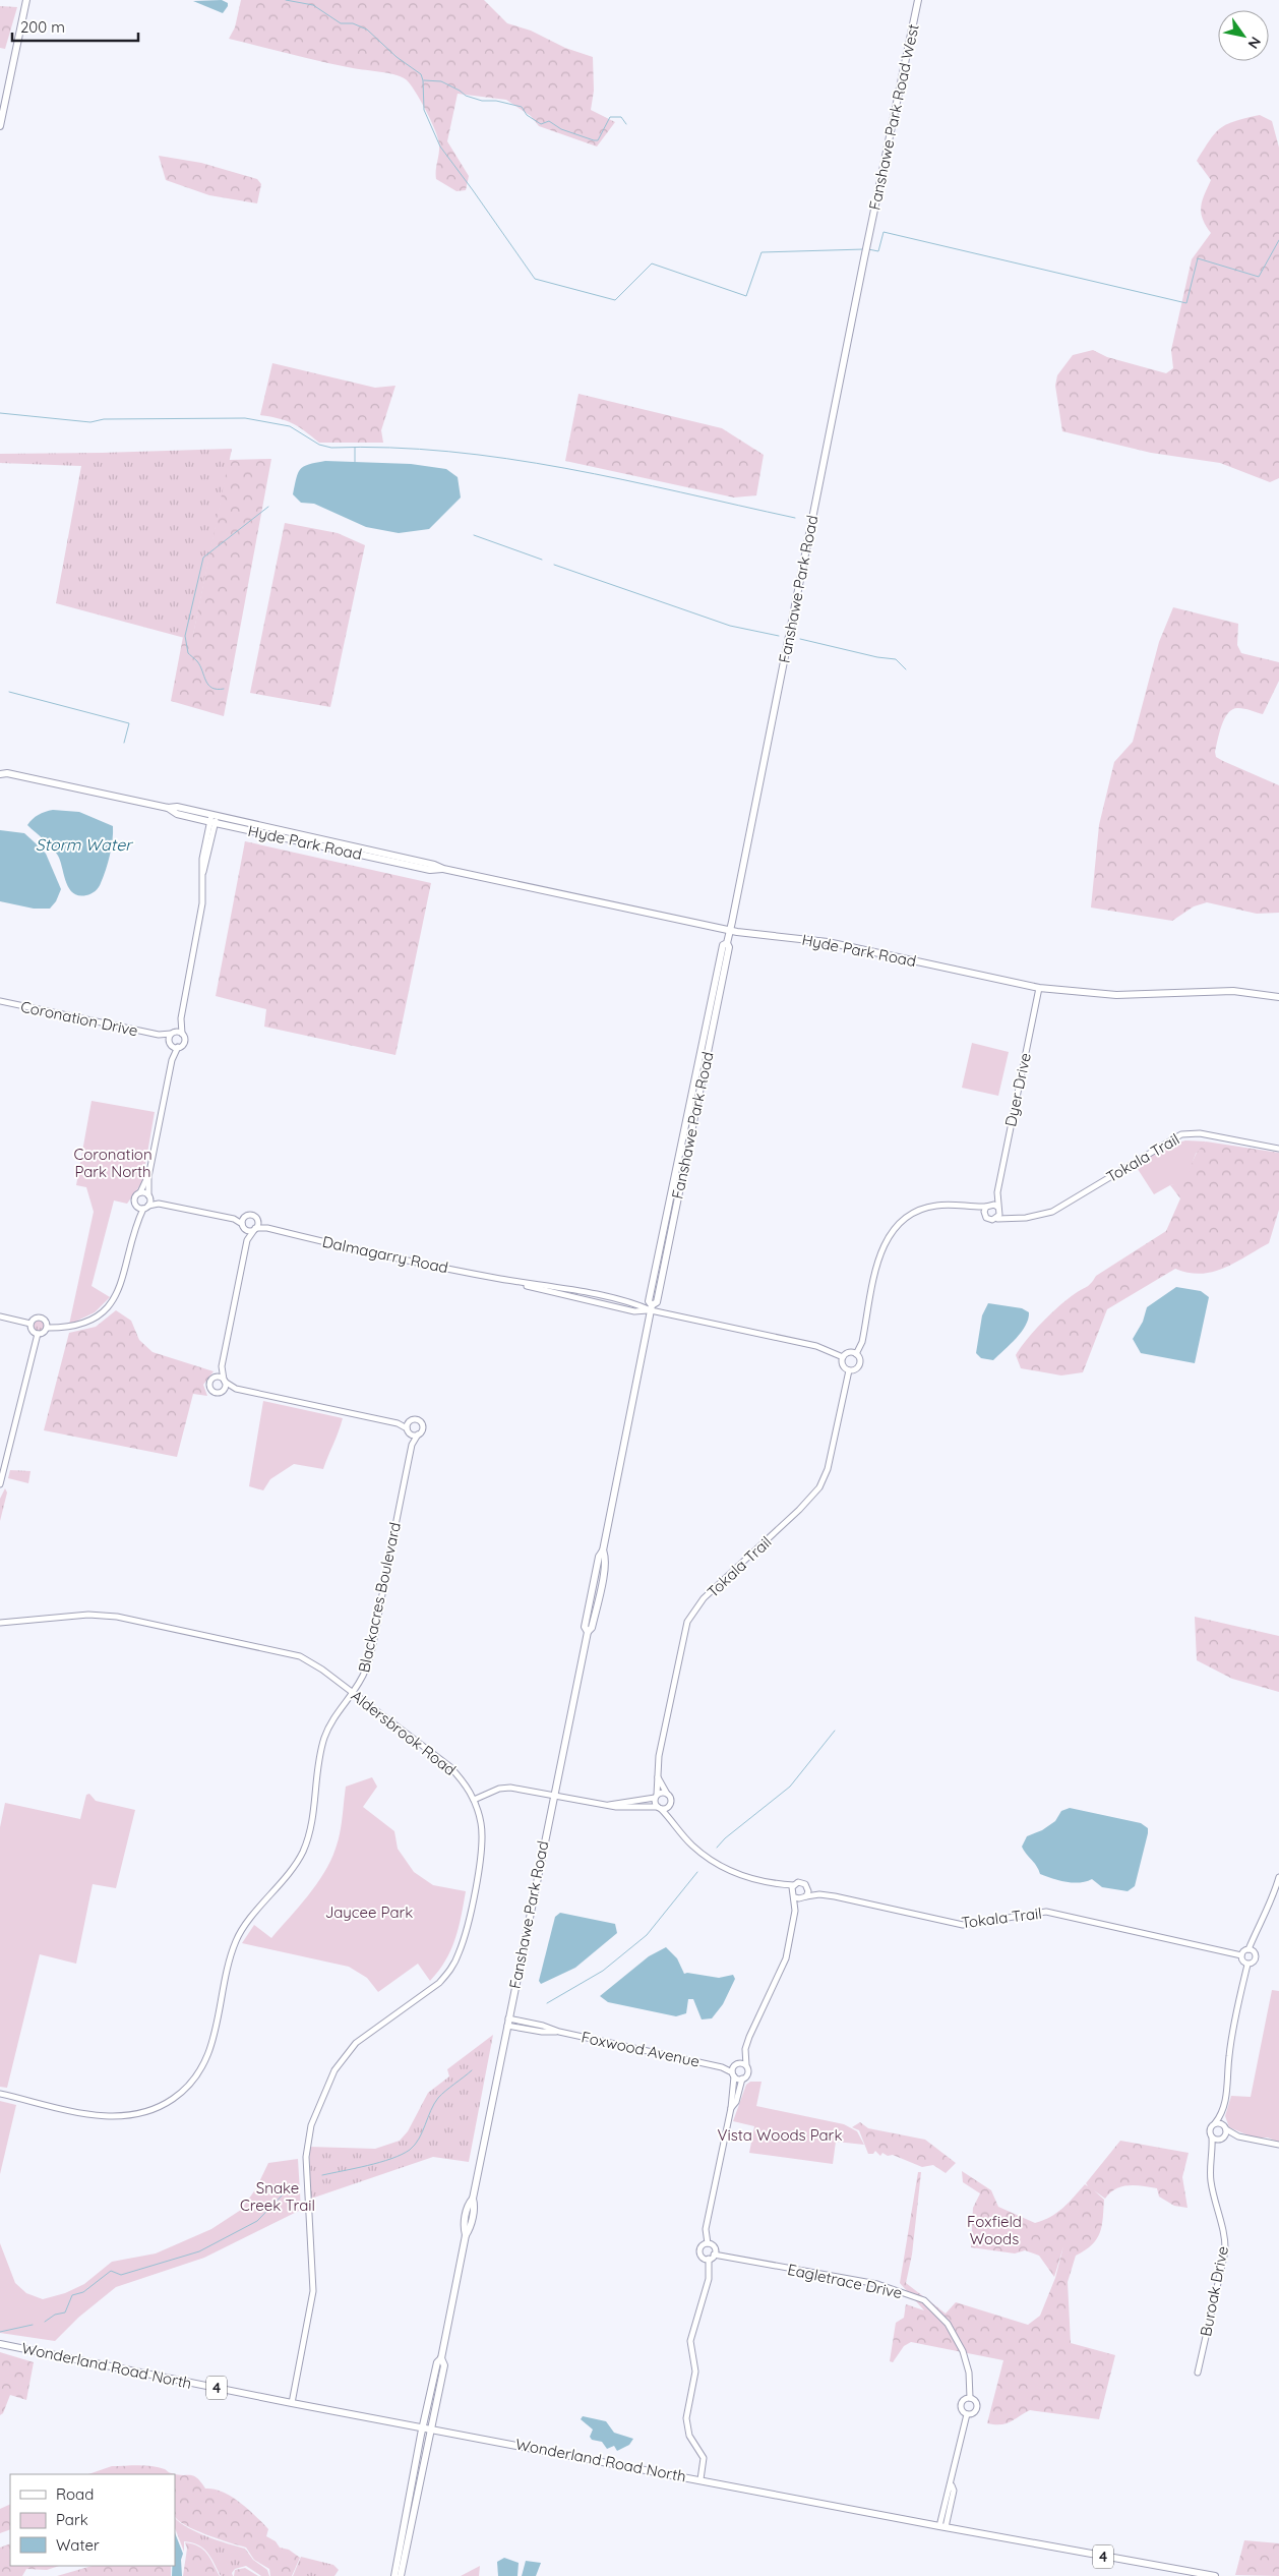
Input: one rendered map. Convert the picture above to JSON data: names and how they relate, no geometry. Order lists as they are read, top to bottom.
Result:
{
  "streets": {
    "main road": [
      "Fanshawe Park Road West",
      "Fanshawe Park Road",
      "Hyde Park Road",
      "Wonderland Road North",
      "4"
    ],
    "street": [
      "Coronation Drive",
      "Dyer Drive",
      "Tokala Trail",
      "Dalmagarry Road",
      "Blackacres Boulevard",
      "Aldersbrook Road",
      "Foxwood Avenue",
      "Eagletrace Drive",
      "Buroak Drive"
    ]
  },
  "crossings": [
    ["Fanshawe Park Road West", "Fanshawe Park Road"],
    ["Fanshawe Park Road", "Hyde Park Road"],
    ["Fanshawe Park Road", "Dalmagarry Road"],
    ["Fanshawe Park Road", "Foxwood Avenue"],
    ["Fanshawe Park Road", "Wonderland Road North"],
    ["Hyde Park Road", "Dyer Drive"],
    ["Dyer Drive", "Tokala Trail"],
    ["Tokala Trail", "Dalmagarry Road"],
    ["Blackacres Boulevard", "Aldersbrook Road"],
    ["Aldersbrook Road", "Wonderland Road North"]
  ],
  "water": ["Storm Water"],
  "parks": [
    "Coronation Park North",
    "Jaycee Park",
    "Vista Woods Park",
    "Snake Creek Trail",
    "Foxfield Woods"
  ],
  "legend": ["Road", "Park", "Water"],
  "scale_bar": "200 m",
  "north": "bottom right"
}
